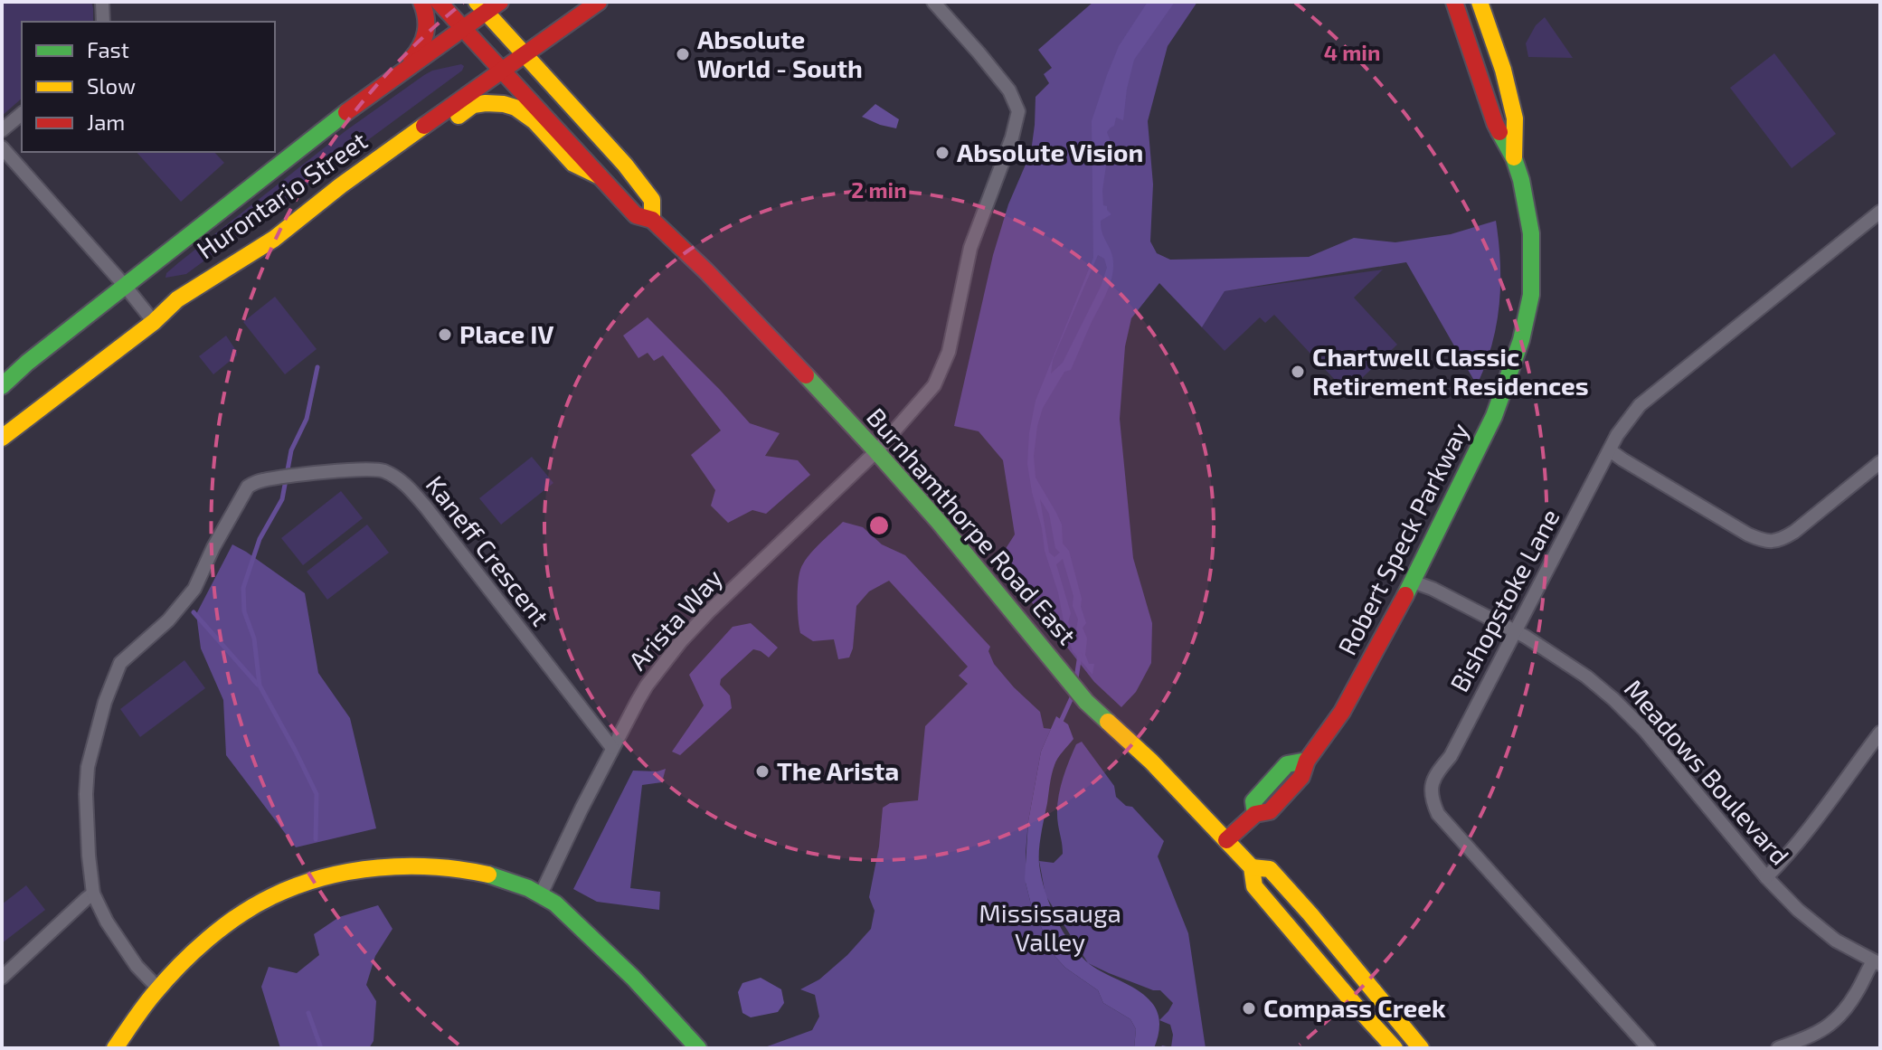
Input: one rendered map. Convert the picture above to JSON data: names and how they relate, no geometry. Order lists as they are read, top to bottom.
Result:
{
  "streets": {
    "main road": ["Hurontario Street", "Burnhamthorpe Road East", "Robert Speck Parkway"],
    "street": [
      "Kaneff Crescent",
      "Bishopstoke Lane",
      "Arista Way",
      "Meadows Boulevard"
    ]
  },
  "crossings": [
    ["Hurontario Street", "Burnhamthorpe Road East"],
    ["Burnhamthorpe Road East", "Robert Speck Parkway"],
    ["Burnhamthorpe Road East", "Arista Way"],
    ["Robert Speck Parkway", "Meadows Boulevard"],
    ["Kaneff Crescent", "Arista Way"],
    ["Bishopstoke Lane", "Meadows Boulevard"]
  ],
  "parks": ["Mississauga Valley"],
  "places": [
    "Absolute World - South",
    "Absolute Vision",
    "Place IV",
    "Chartwell Classic Retirement Residences",
    "The Arista",
    "Compass Creek"
  ],
  "legend": ["Fast", "Slow", "Jam"],
  "rings": ["4 min", "2 min"]
}
